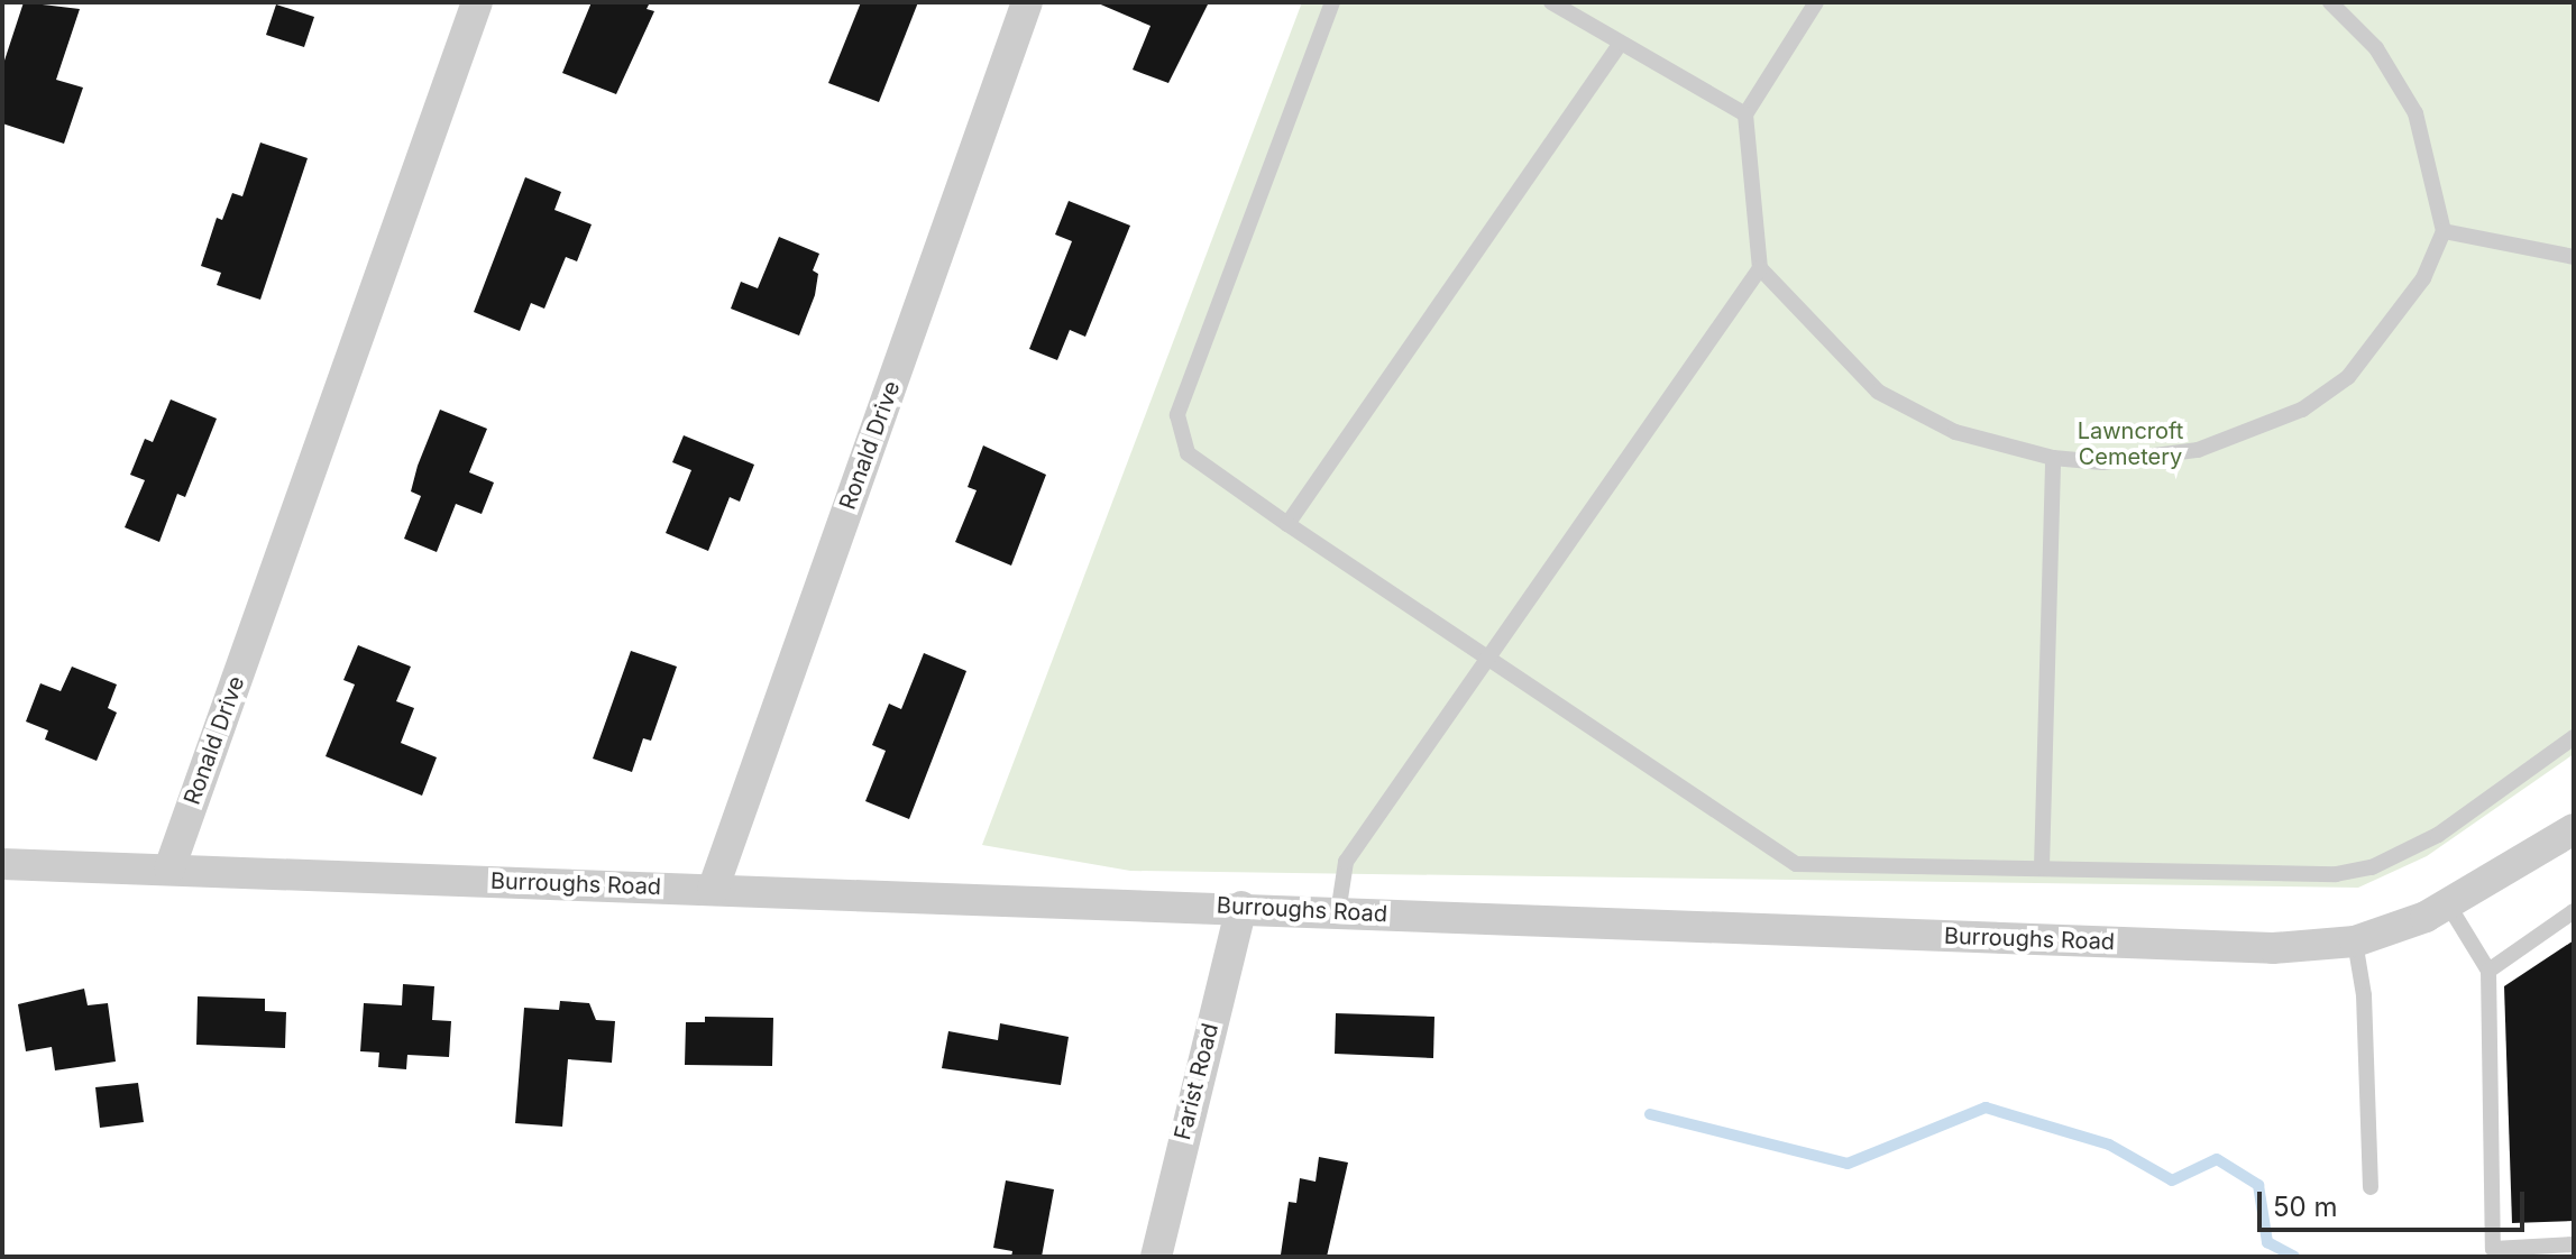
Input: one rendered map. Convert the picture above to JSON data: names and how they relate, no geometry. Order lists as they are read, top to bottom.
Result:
{
  "streets": {
    "street": ["Ronald Drive", "Burroughs Road", "Farist Road"]
  },
  "crossings": [
    ["Ronald Drive", "Burroughs Road"],
    ["Burroughs Road", "Farist Road"]
  ],
  "parks": ["Lawncroft Cemetery"],
  "scale_bar": "50 m"
}
